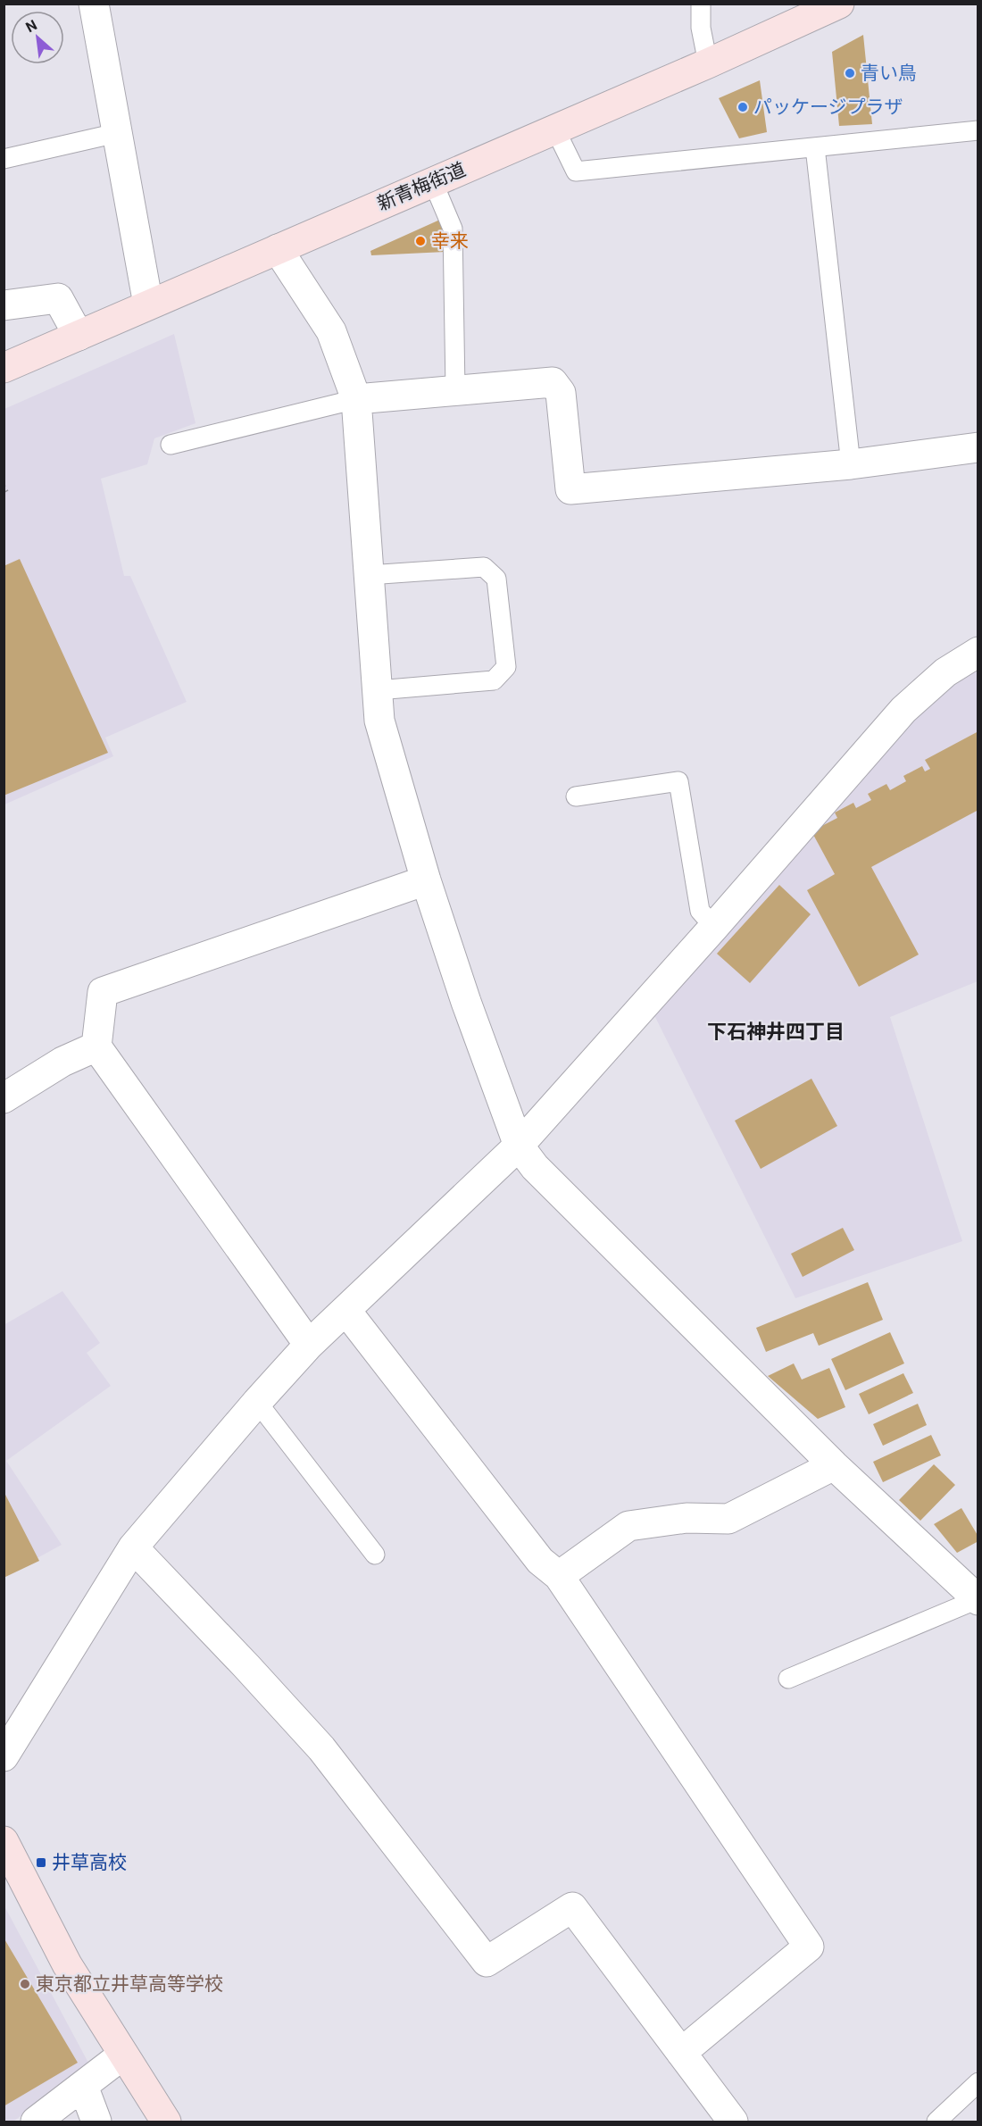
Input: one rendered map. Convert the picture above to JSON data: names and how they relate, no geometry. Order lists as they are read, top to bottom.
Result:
{
  "streets": {
    "main road": ["新青梅街道"]
  },
  "districts": ["下石神井四丁目"],
  "places": {
    "other": [
      "青い鳥",
      "パッケージプラザ",
      "幸来",
      "東京都立井草高等学校"
    ],
    "transit": ["井草高校"]
  },
  "north": "top left"
}
